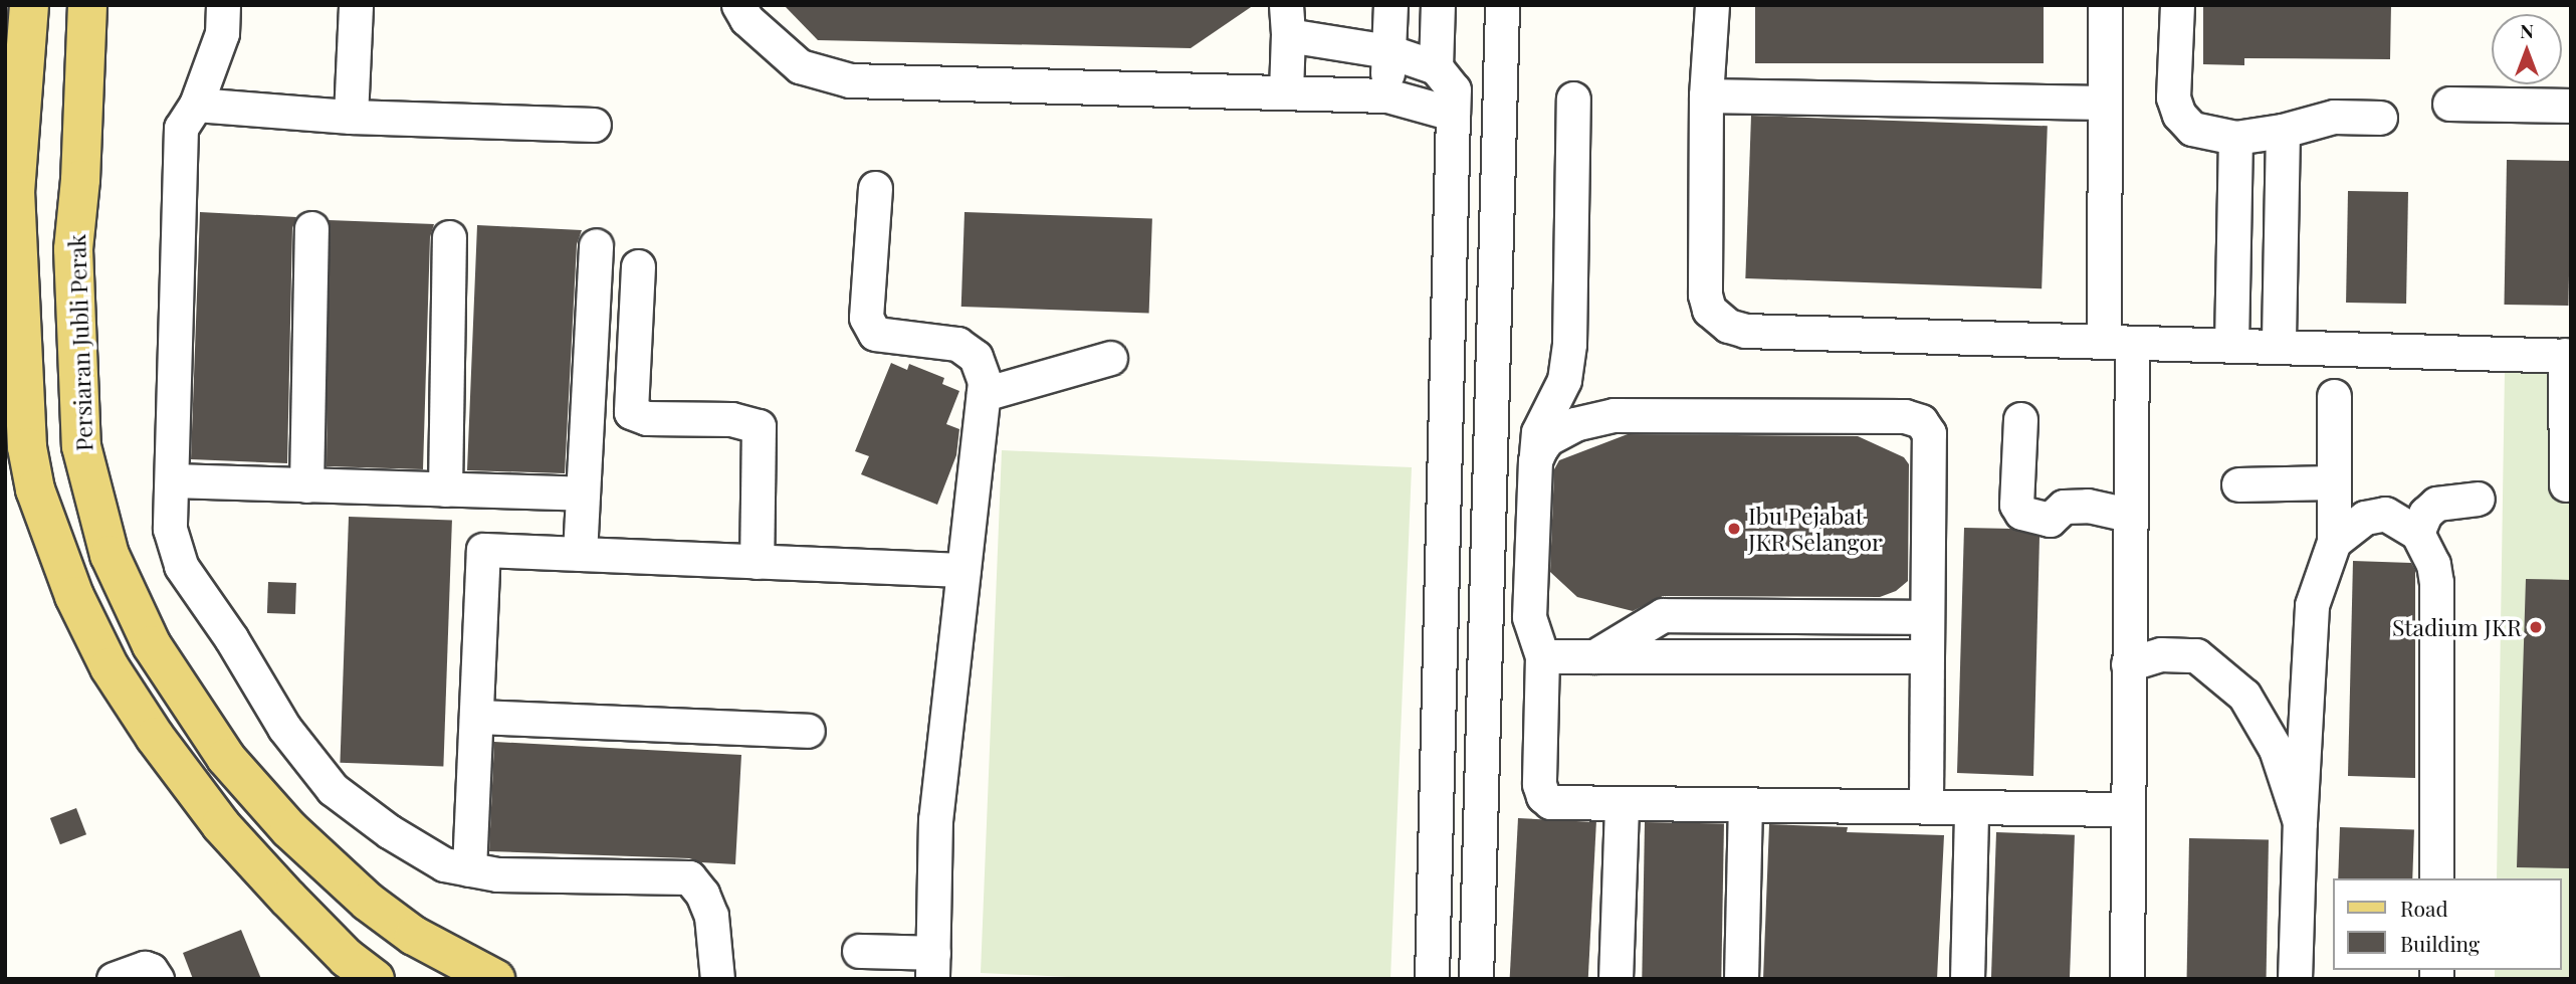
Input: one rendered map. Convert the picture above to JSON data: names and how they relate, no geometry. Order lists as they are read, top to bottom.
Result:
{
  "streets": {
    "main road": ["Persiaran Jubli Perak"]
  },
  "places": ["Ibu Pejabat JKR Selangor", "Stadium JKR"],
  "legend": ["Road", "Building"],
  "north": "top"
}
